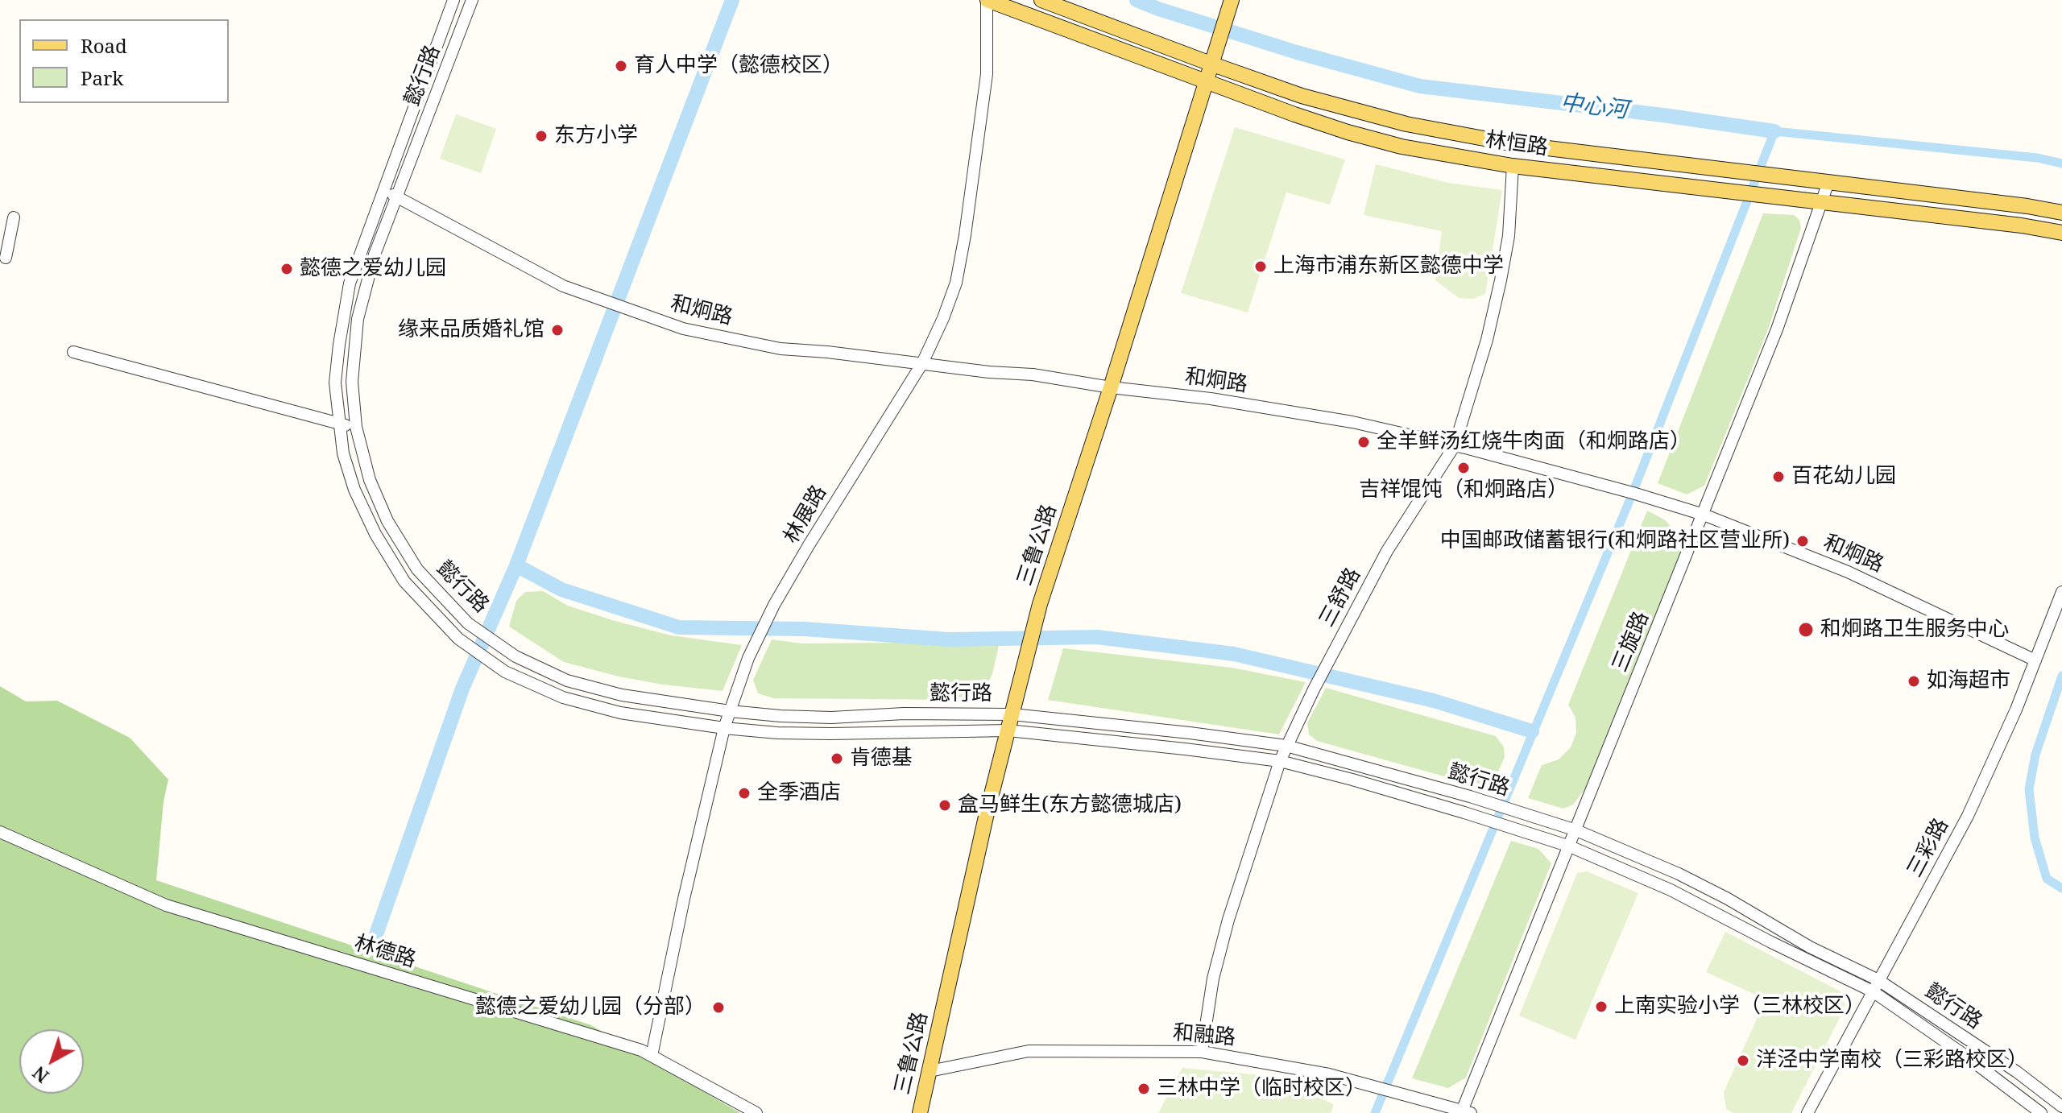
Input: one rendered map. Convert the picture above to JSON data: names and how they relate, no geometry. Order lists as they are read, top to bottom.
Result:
{
  "streets": {
    "main road": ["林恒路", "三鲁公路"],
    "street": [
      "懿行路",
      "和炯路",
      "林展路",
      "三舒路",
      "三旋路",
      "三彩路",
      "林德路",
      "和融路"
    ]
  },
  "crossings": [
    ["懿行路", "和炯路"],
    ["懿行路", "林展路"],
    ["懿行路", "三鲁公路"],
    ["懿行路", "三舒路"],
    ["懿行路", "三旋路"],
    ["懿行路", "三彩路"],
    ["林恒路", "林展路"],
    ["林恒路", "三鲁公路"],
    ["林恒路", "三舒路"],
    ["林恒路", "三旋路"],
    ["和炯路", "林展路"],
    ["和炯路", "三鲁公路"],
    ["和炯路", "三舒路"],
    ["和炯路", "三旋路"],
    ["和炯路", "三彩路"],
    ["林展路", "林德路"],
    ["三鲁公路", "和融路"],
    ["三舒路", "和融路"],
    ["三旋路", "和融路"]
  ],
  "water": ["中心河"],
  "places": [
    "育人中学（懿德校区）",
    "东方小学",
    "上海市浦东新区懿德中学",
    "懿德之爱幼儿园",
    "缘来品质婚礼馆",
    "全羊鲜汤红烧牛肉面（和炯路店）",
    "吉祥馄饨（和炯路店）",
    "百花幼儿园",
    "中国邮政储蓄银行(和炯路社区营业所)",
    "和炯路卫生服务中心",
    "如海超市",
    "肯德基",
    "全季酒店",
    "盒马鲜生(东方懿德城店)",
    "上南实验小学（三林校区）",
    "懿德之爱幼儿园（分部）",
    "洋泾中学南校（三彩路校区）",
    "三林中学（临时校区）"
  ],
  "legend": ["Road", "Park"],
  "north": "bottom left"
}
